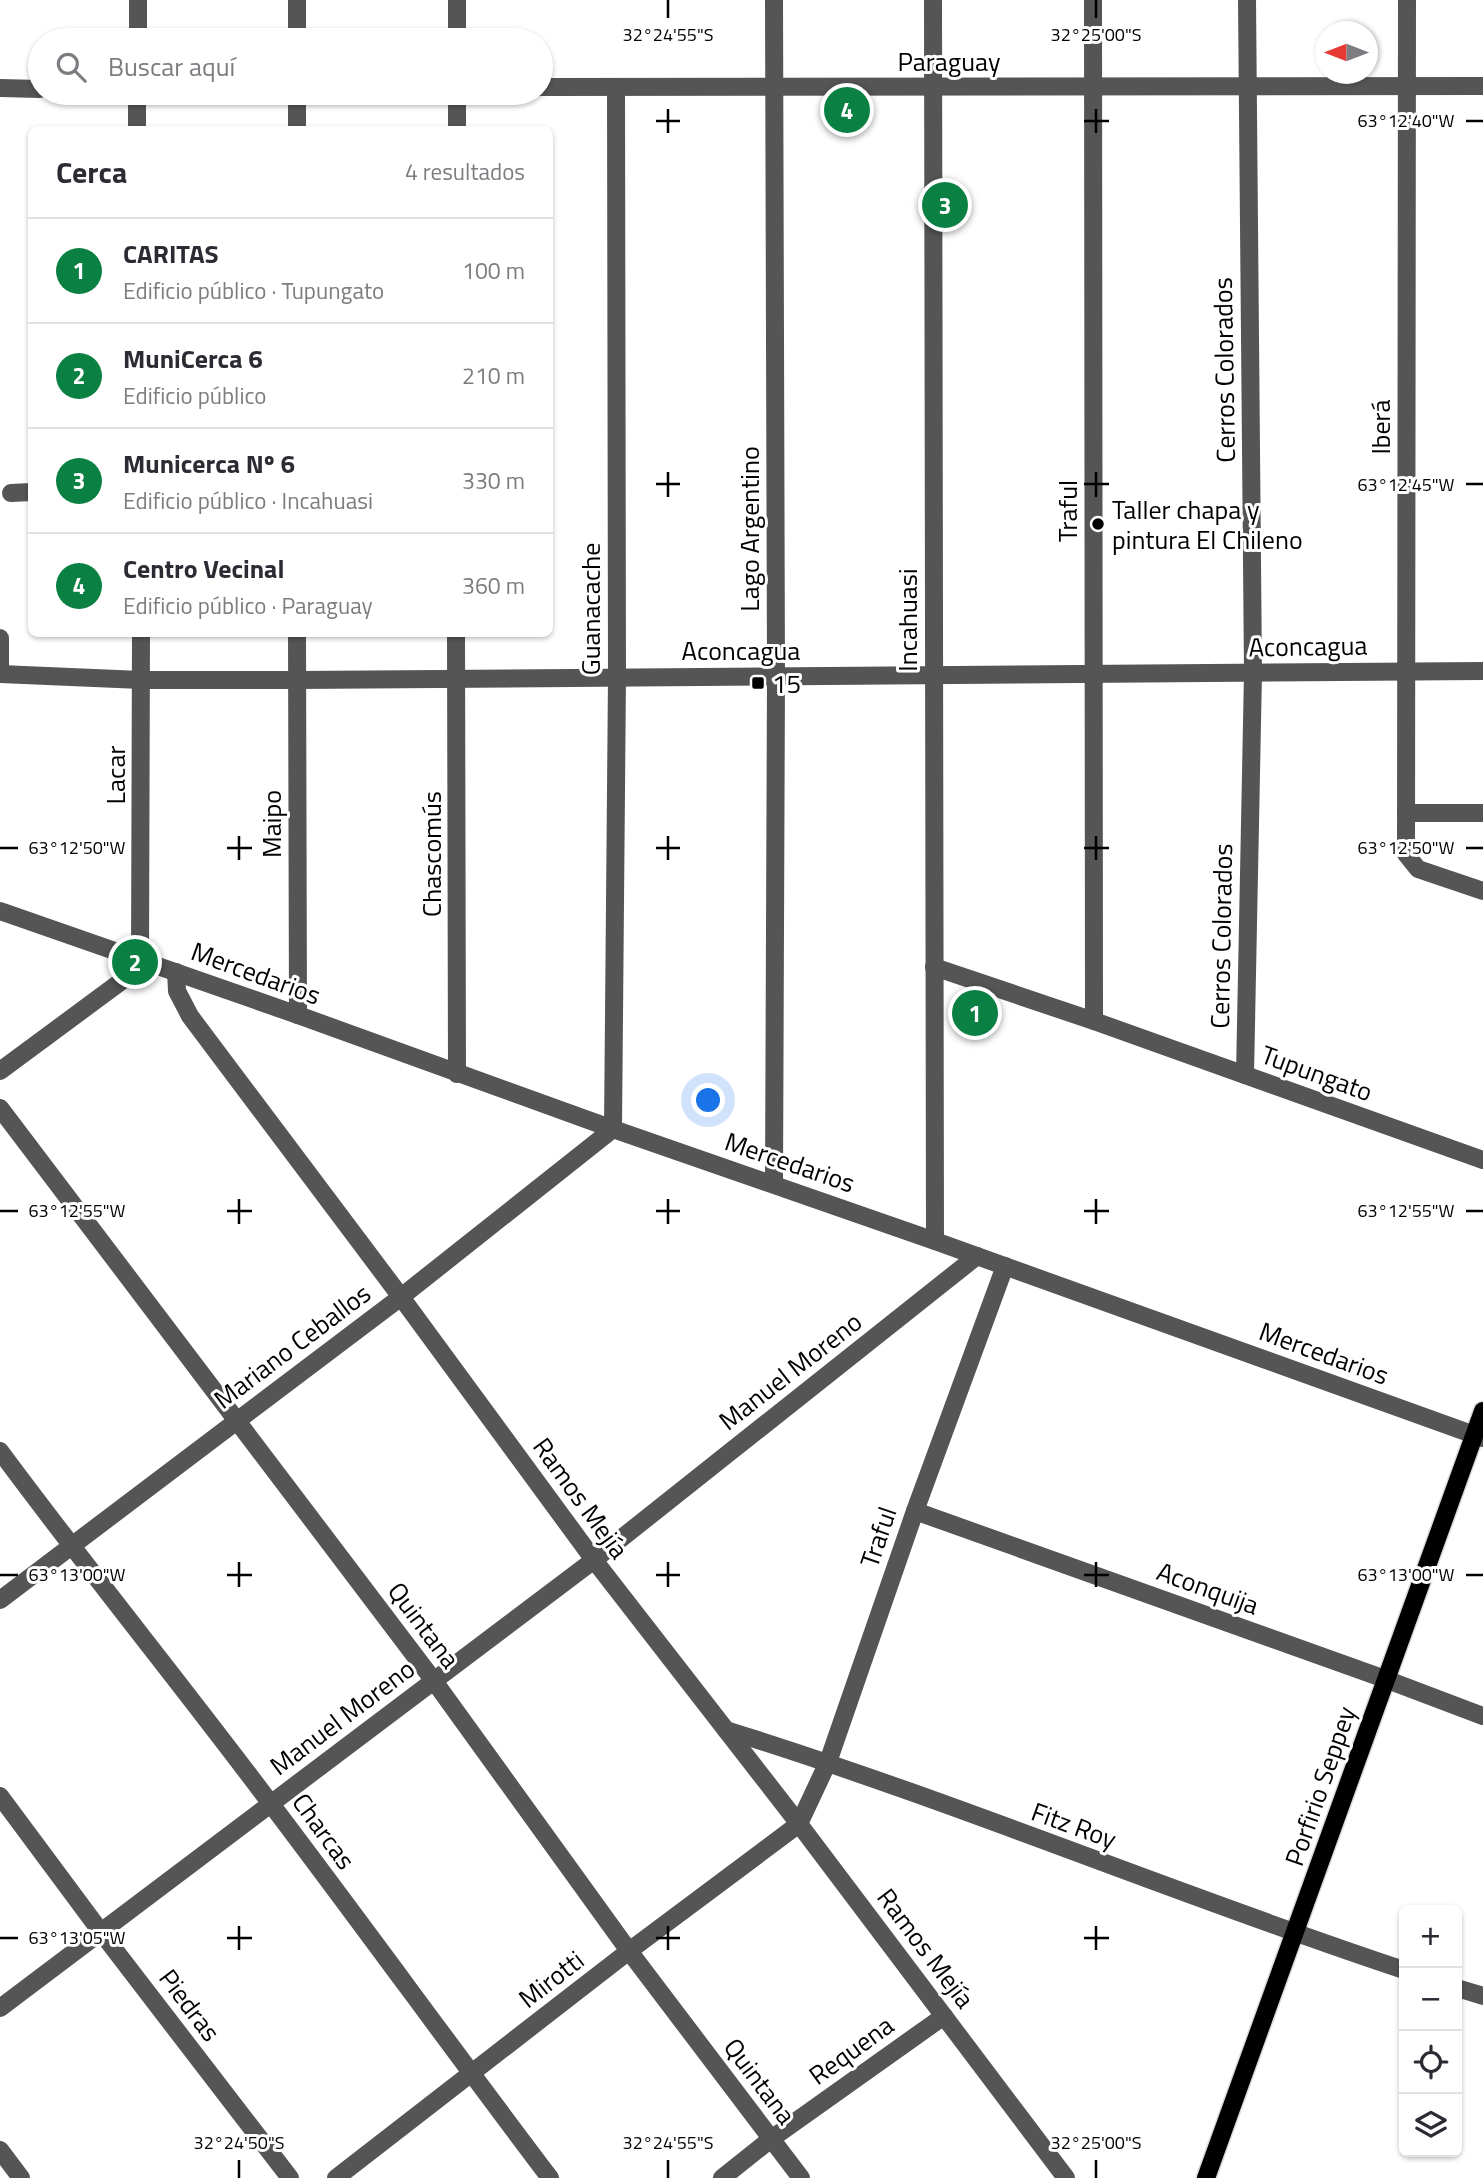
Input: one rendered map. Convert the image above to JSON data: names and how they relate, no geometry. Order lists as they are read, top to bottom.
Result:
{
  "streets": {
    "main road": ["Porfirio Seppey"],
    "street": [
      "Paraguay",
      "Cerros Colorados",
      "Iberá",
      "Traful",
      "Lago Argentino",
      "Guanacache",
      "Incahuasi",
      "Aconcagua",
      "Lacar",
      "Maipo",
      "Chascomús",
      "Mercedarios",
      "Tupungato",
      "Mariano Ceballos",
      "Manuel Moreno",
      "Ramos Mejía",
      "Aconquija",
      "Quintana",
      "Fitz Roy",
      "Charcas",
      "Mirotti",
      "Piedras",
      "Requena"
    ]
  },
  "crossings": [
    ["Paraguay", "Cerros Colorados"],
    ["Paraguay", "Iberá"],
    ["Paraguay", "Traful"],
    ["Paraguay", "Lago Argentino"],
    ["Paraguay", "Guanacache"],
    ["Paraguay", "Incahuasi"],
    ["Cerros Colorados", "Aconcagua"],
    ["Cerros Colorados", "Tupungato"],
    ["Iberá", "Aconcagua"],
    ["Traful", "Aconcagua"],
    ["Traful", "Mercedarios"],
    ["Traful", "Tupungato"],
    ["Traful", "Ramos Mejía"],
    ["Traful", "Aconquija"],
    ["Traful", "Fitz Roy"],
    ["Traful", "Mirotti"],
    ["Lago Argentino", "Aconcagua"],
    ["Lago Argentino", "Mercedarios"],
    ["Guanacache", "Aconcagua"],
    ["Guanacache", "Mercedarios"],
    ["Guanacache", "Mariano Ceballos"],
    ["Incahuasi", "Aconcagua"],
    ["Incahuasi", "Mercedarios"],
    ["Incahuasi", "Tupungato"],
    ["Aconcagua", "Lacar"],
    ["Aconcagua", "Maipo"],
    ["Aconcagua", "Chascomús"],
    ["Lacar", "Mercedarios"],
    ["Maipo", "Mercedarios"],
    ["Chascomús", "Mercedarios"],
    ["Mercedarios", "Mariano Ceballos"],
    ["Mercedarios", "Manuel Moreno"],
    ["Mercedarios", "Ramos Mejía"],
    ["Mercedarios", "Porfirio Seppey"],
    ["Mariano Ceballos", "Ramos Mejía"],
    ["Mariano Ceballos", "Quintana"],
    ["Mariano Ceballos", "Charcas"],
    ["Manuel Moreno", "Ramos Mejía"],
    ["Manuel Moreno", "Quintana"],
    ["Manuel Moreno", "Charcas"],
    ["Manuel Moreno", "Piedras"],
    ["Ramos Mejía", "Fitz Roy"],
    ["Ramos Mejía", "Mirotti"],
    ["Ramos Mejía", "Requena"],
    ["Aconquija", "Porfirio Seppey"],
    ["Quintana", "Mirotti"],
    ["Quintana", "Requena"],
    ["Porfirio Seppey", "Fitz Roy"],
    ["Charcas", "Mirotti"]
  ],
  "places": {
    "other": ["Taller chapa y pintura El Chileno"],
    "transit": ["15"]
  },
  "north": "left",
  "page": {
    "search": "Buscar aquí",
    "pins": [
      "4",
      "3",
      "2",
      "1"
    ],
    "heading": ["Cerca", "4 resultados"],
    "list": [
      {
        "mark": "1",
        "name": "CARITAS",
        "note": "Edificio público · Tupungato",
        "value": "100 m"
      },
      {
        "mark": "2",
        "name": "MuniCerca 6",
        "note": "Edificio público",
        "value": "210 m"
      },
      {
        "mark": "3",
        "name": "Municerca Nº 6",
        "note": "Edificio público · Incahuasi",
        "value": "330 m"
      },
      {
        "mark": "4",
        "name": "Centro Vecinal",
        "note": "Edificio público · Paraguay",
        "value": "360 m"
      }
    ],
    "map_buttons": ["+", "−"]
  },
  "coordinates": [
    "32°24'55\"S",
    "32°25'00\"S",
    "63°12'40\"W",
    "63°12'45\"W",
    "63°12'50\"W",
    "63°12'55\"W",
    "63°13'00\"W",
    "63°13'05\"W",
    "32°24'50\"S"
  ]
}
